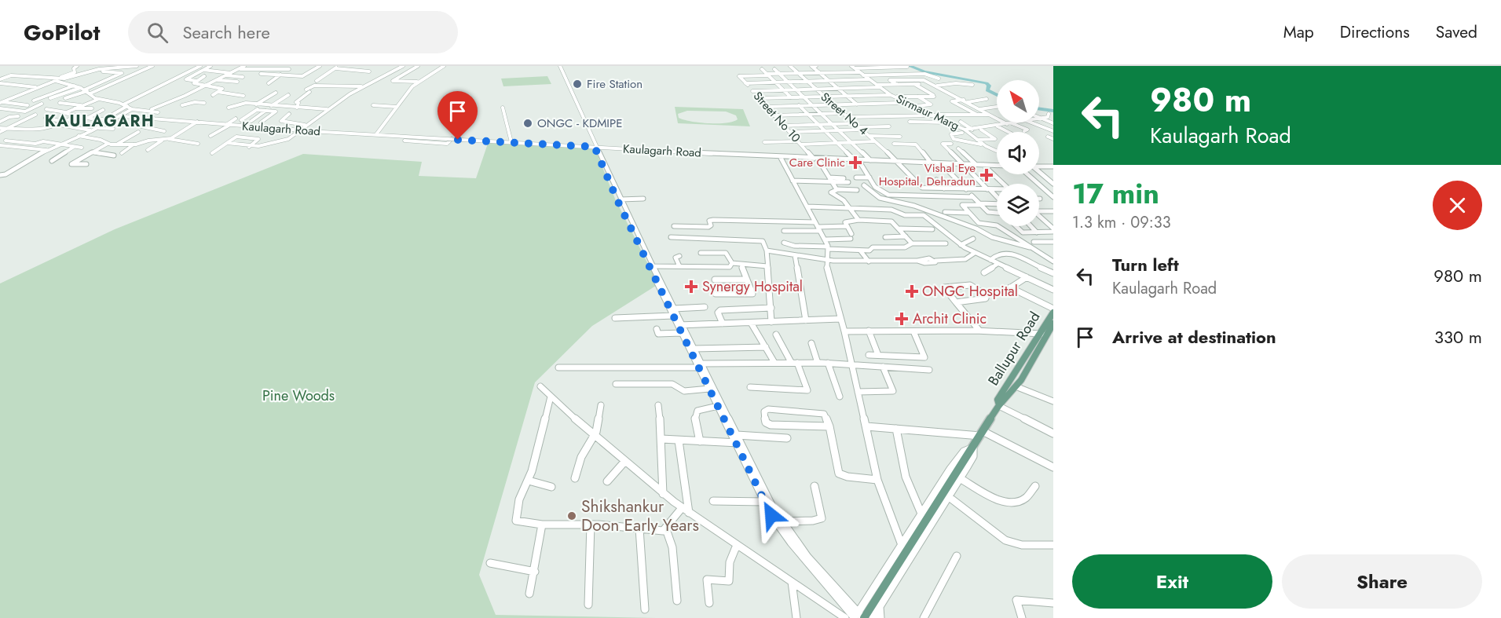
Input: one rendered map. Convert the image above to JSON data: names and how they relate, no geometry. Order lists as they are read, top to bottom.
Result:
{
  "streets": {
    "main road": ["Ballupur Road"],
    "street": [
      "Sirmaur Marg",
      "Street No 4",
      "Street No 10",
      "Kaulagarh Road"
    ]
  },
  "crossings": [
    ["Street No 4", "Kaulagarh Road"],
    ["Street No 10", "Kaulagarh Road"]
  ],
  "districts": ["KAULAGARH"],
  "parks": ["Pine Woods"],
  "places": {
    "other": ["Fire Station", "ONGC - KDMIPE", "Shikshankur Doon Early Years"],
    "health": [
      "Care Clinic",
      "Vishal Eye Hospital, Dehradun",
      "Synergy Hospital",
      "ONGC Hospital",
      "Archit Clinic"
    ]
  },
  "north": "top left",
  "page": {
    "header": "GoPilot",
    "search": "Search here",
    "nav": ["Map", "Directions", "Saved"],
    "turn": ["980 m", "Kaulagarh Road"],
    "heading": ["17 min", "1.3 km · 09:33"],
    "list": [
      {
        "name": "Turn left",
        "note": "Kaulagarh Road",
        "value": "980 m"
      },
      {
        "name": "Arrive at destination",
        "value": "330 m"
      }
    ],
    "buttons": ["Exit", "Share"]
  }
}
